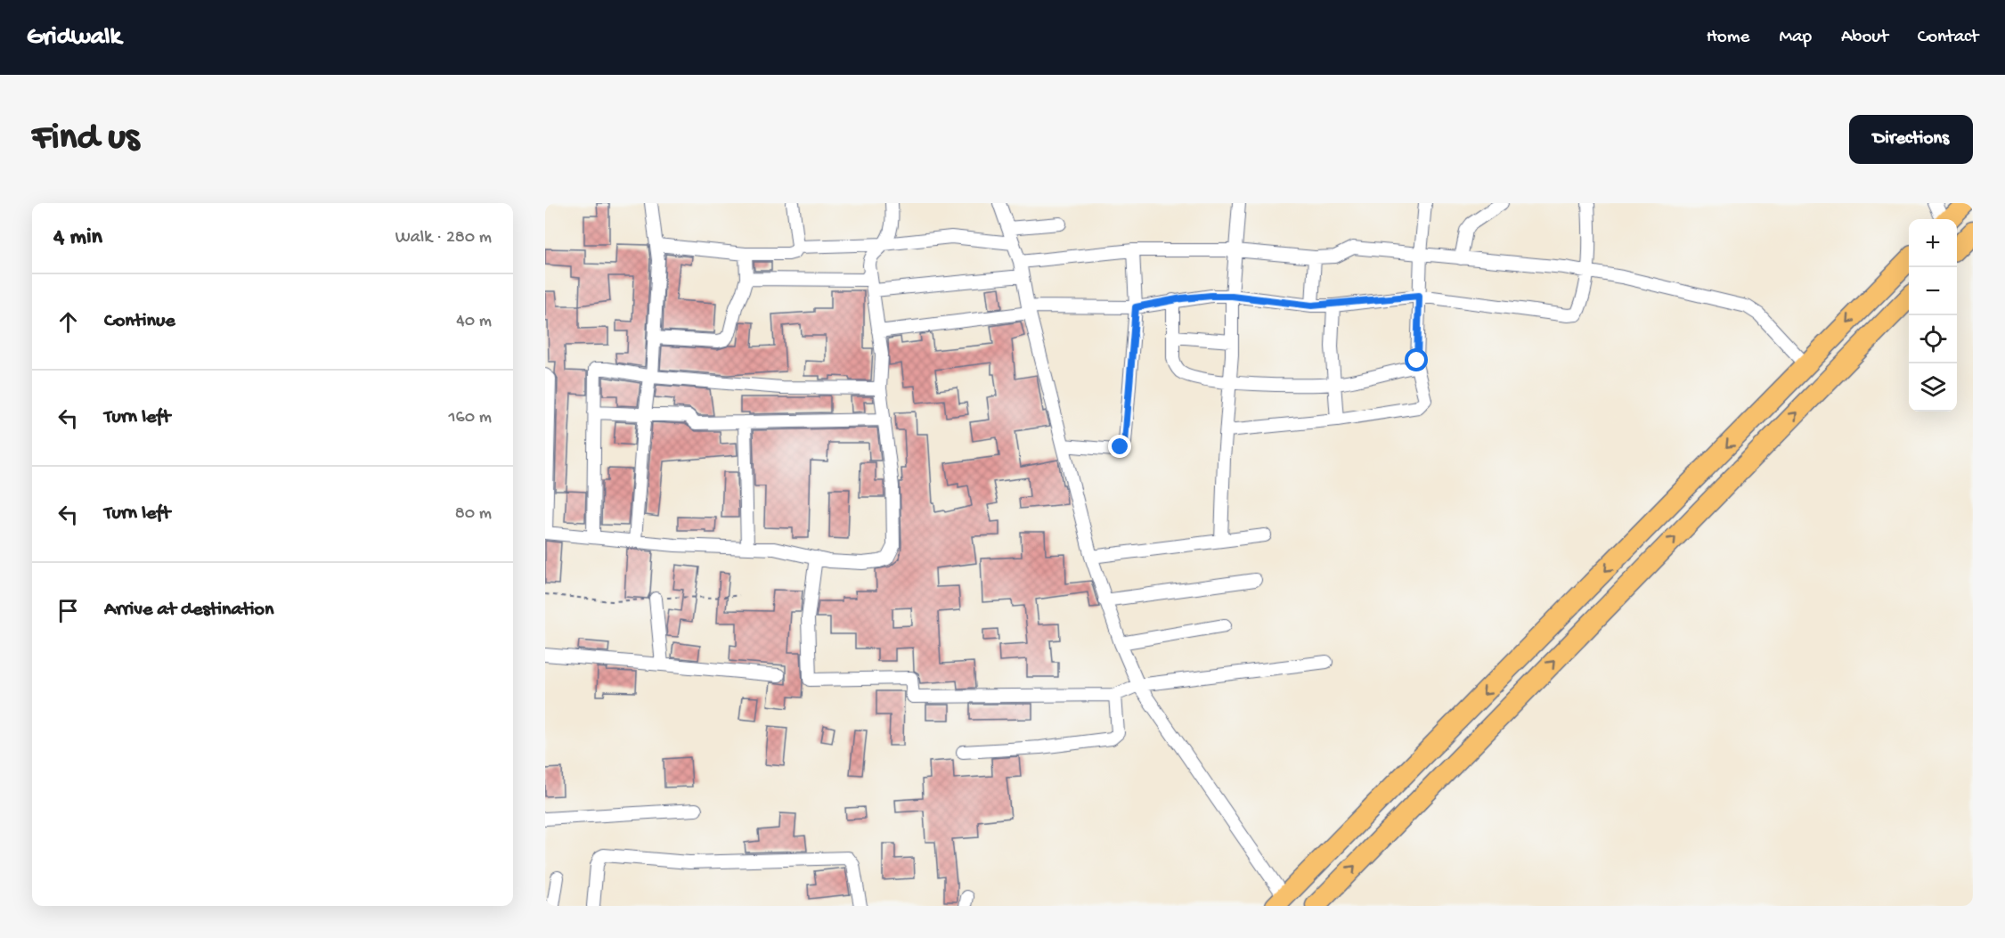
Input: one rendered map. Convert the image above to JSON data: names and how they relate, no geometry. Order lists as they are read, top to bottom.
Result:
{
  "page": {
    "header": "Gridwalk",
    "nav": [
      "Home",
      "Map",
      "About",
      "Contact"
    ],
    "buttons": "Directions",
    "title": "Find us",
    "heading": ["4 min", "Walk · 280 m"],
    "map_buttons": ["+", "−"],
    "list": [
      ["Continue", "40 m"],
      ["Turn left", "160 m"],
      ["Turn left", "80 m"],
      "Arrive at destination"
    ]
  }
}
